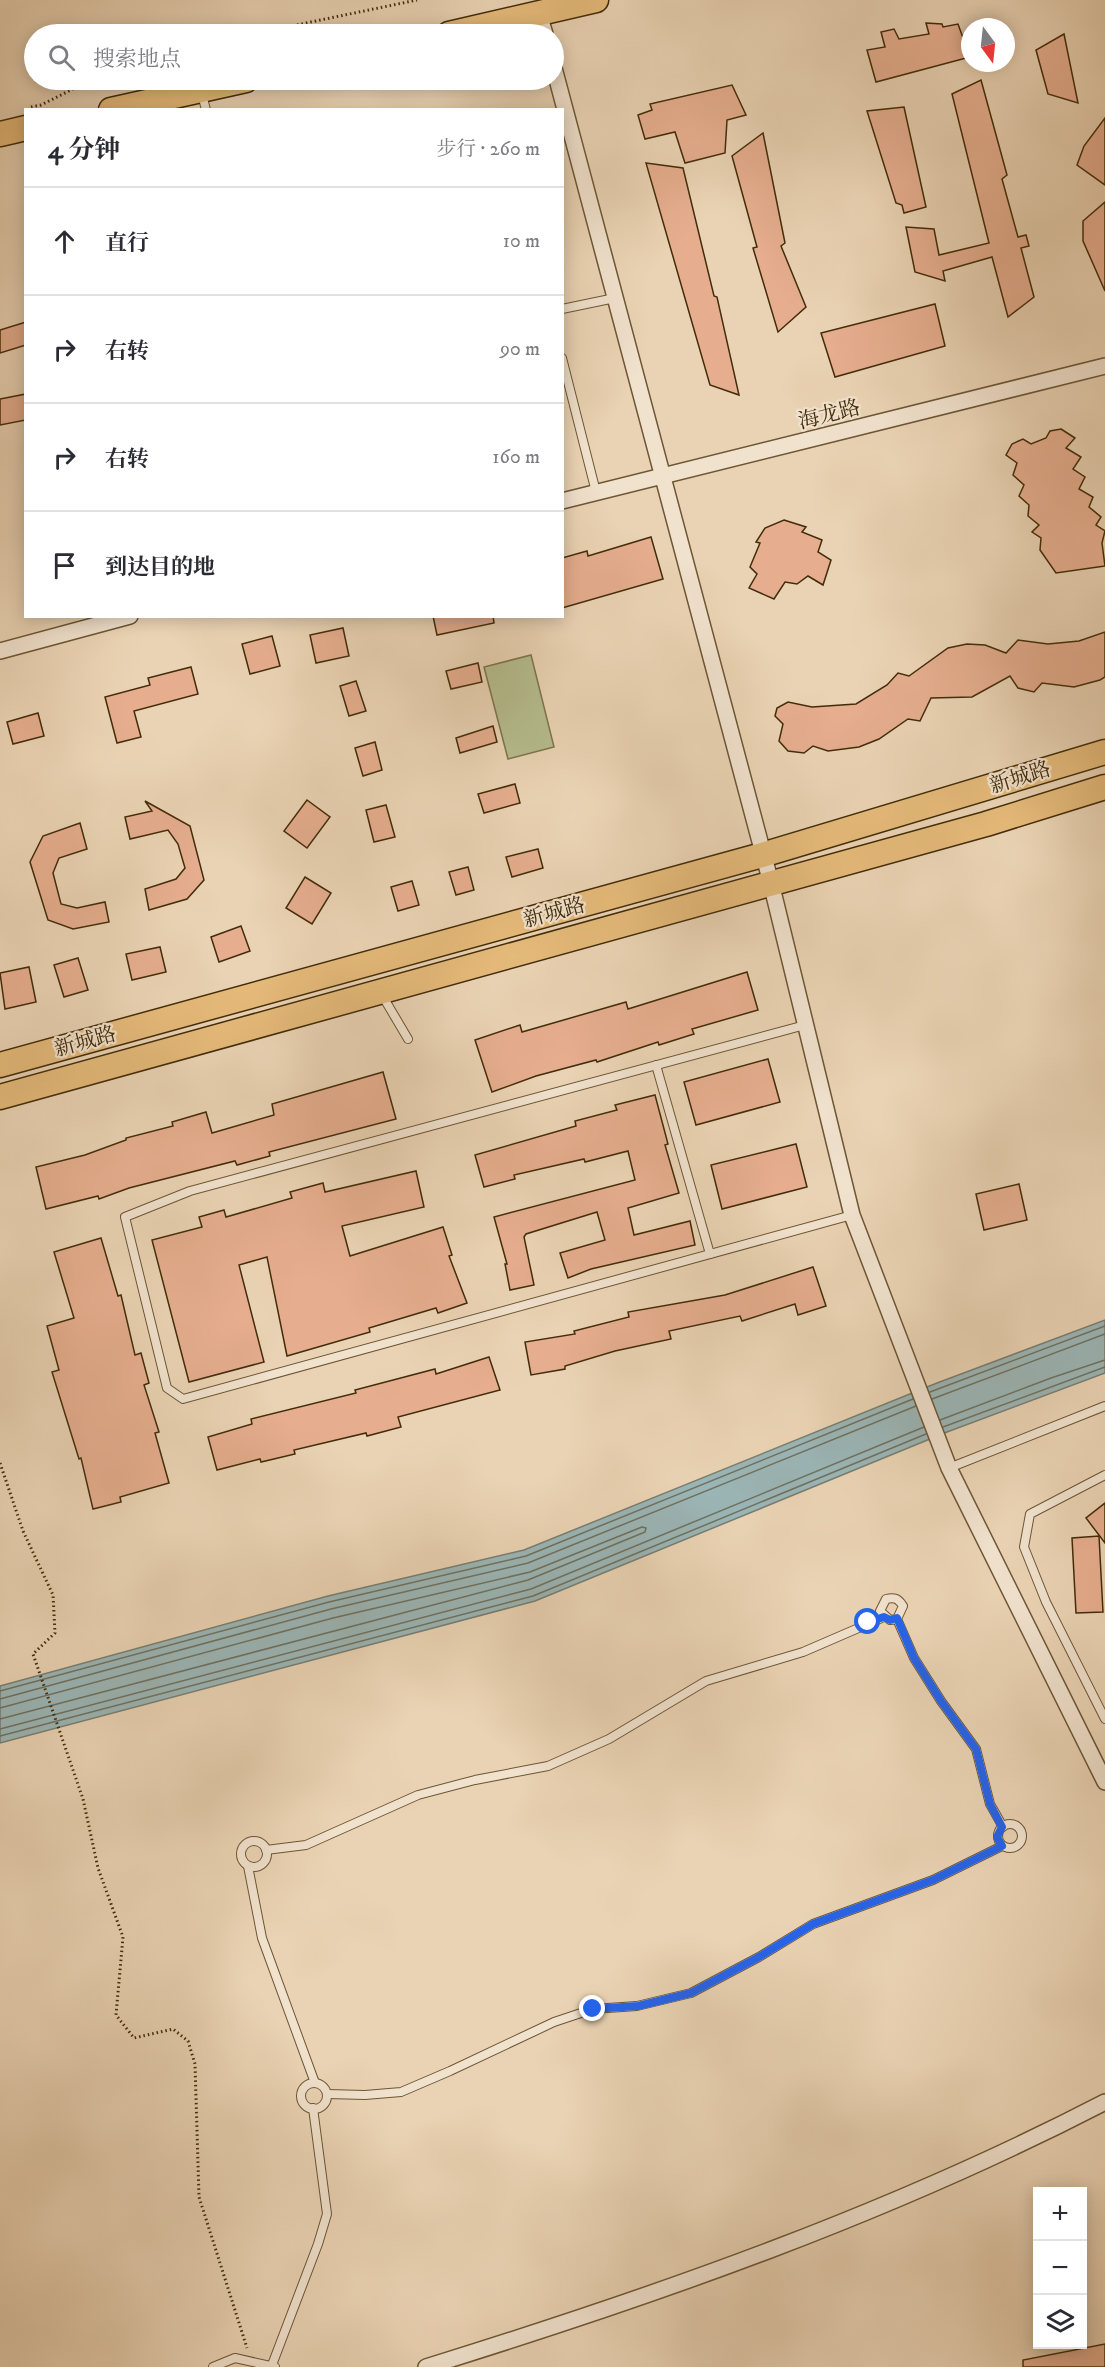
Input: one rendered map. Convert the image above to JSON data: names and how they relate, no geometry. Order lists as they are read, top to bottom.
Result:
{
  "streets": {
    "main road": ["新城路"],
    "street": ["海龙路"]
  },
  "north": "bottom",
  "page": {
    "search": "搜索地点",
    "heading": ["4 分钟", "步行 · 260 m"],
    "list": [
      ["直行", "10 m"],
      ["右转", "90 m"],
      ["右转", "160 m"],
      "到达目的地"
    ],
    "map_buttons": ["+", "−"]
  }
}
